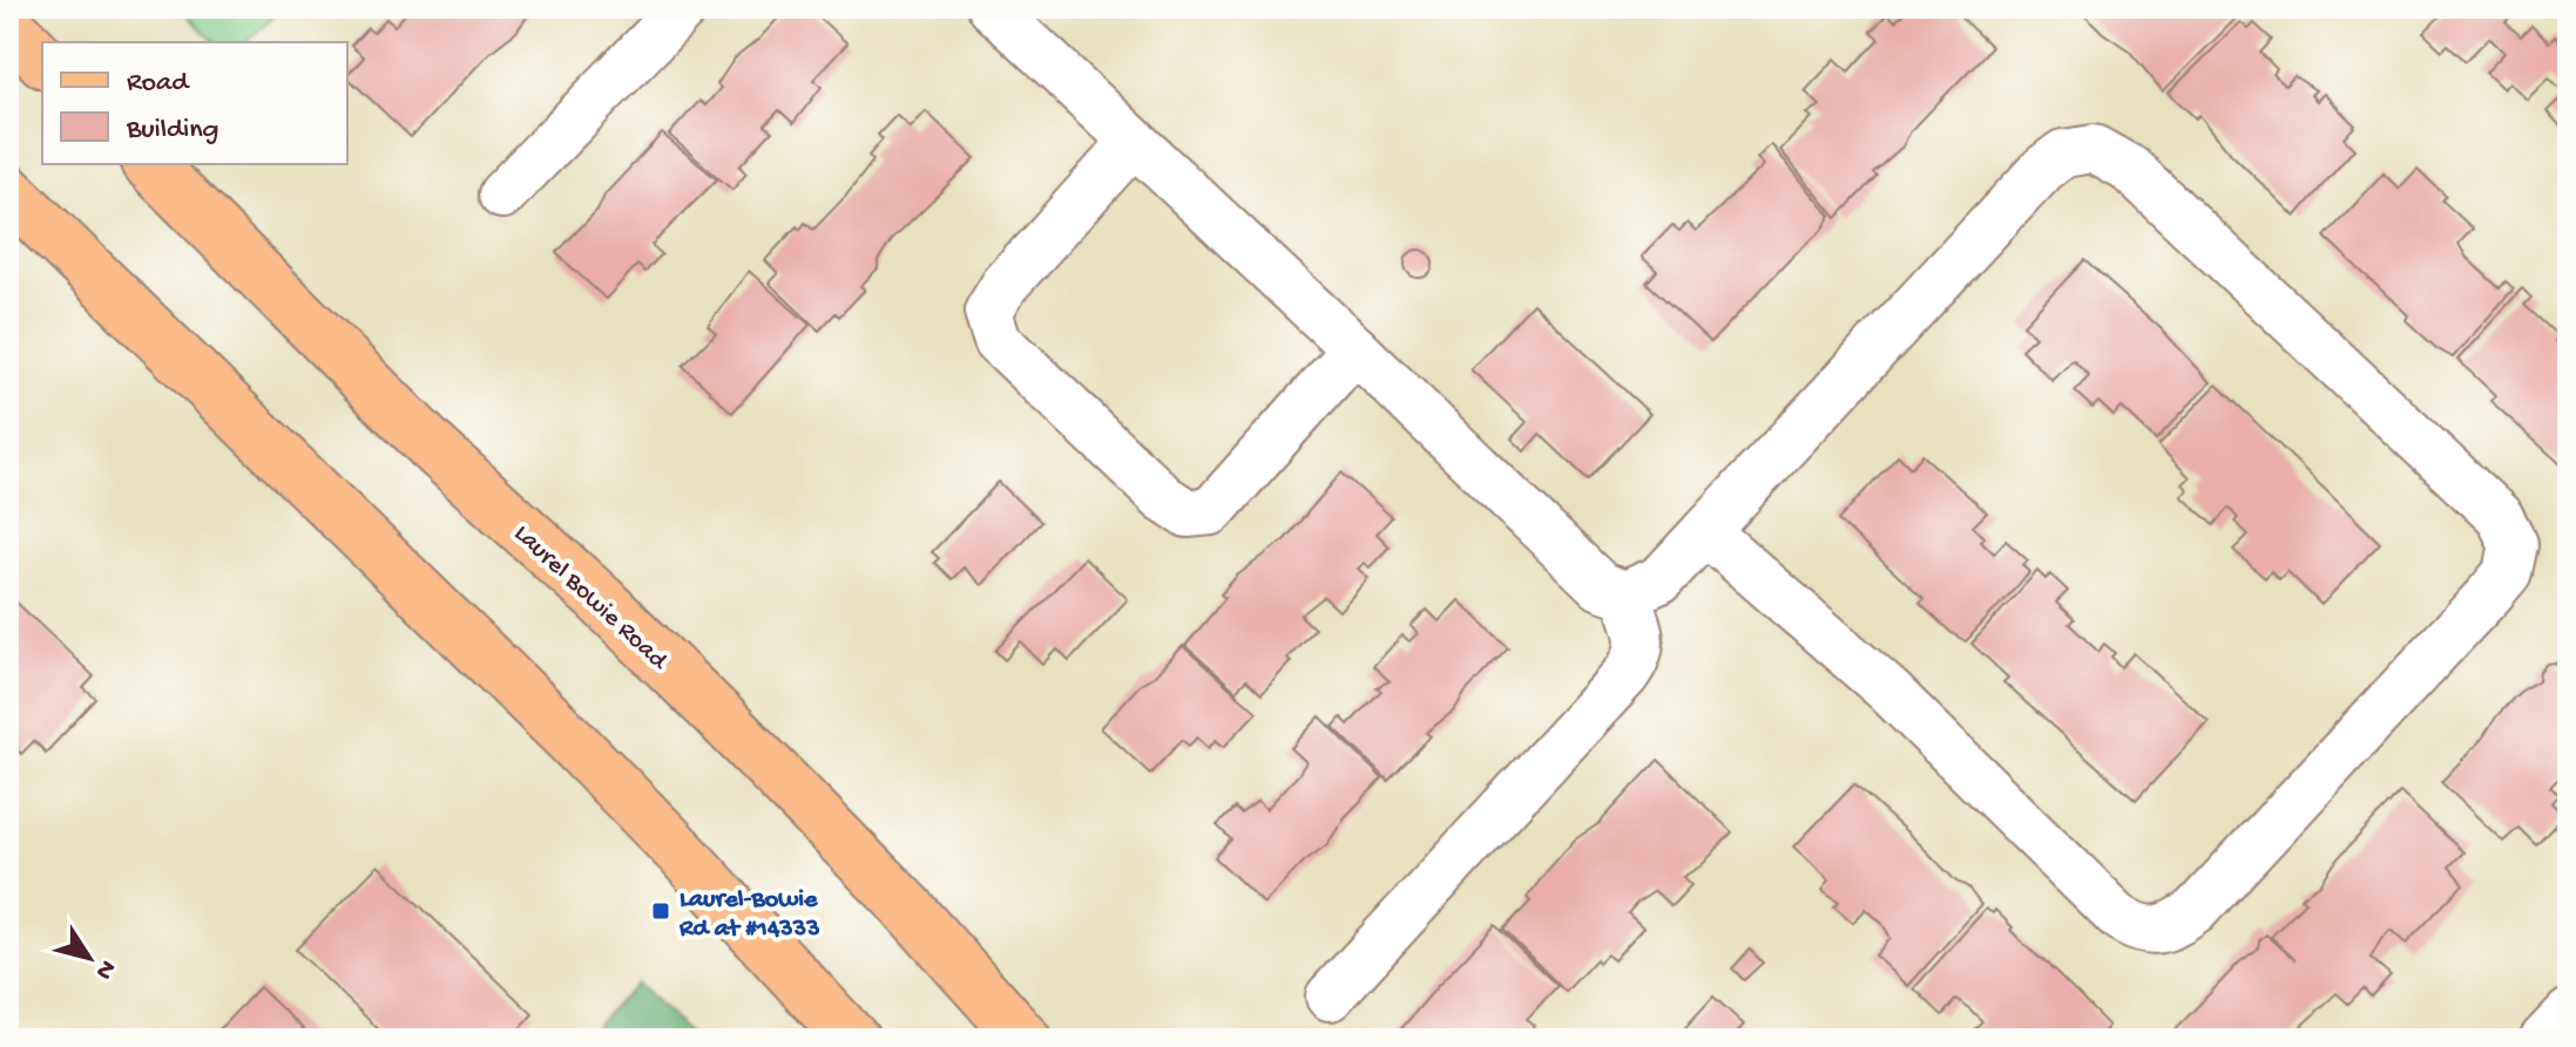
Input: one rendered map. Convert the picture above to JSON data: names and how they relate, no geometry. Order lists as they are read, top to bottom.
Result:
{
  "streets": {
    "main road": ["Laurel Bowie Road"]
  },
  "places": {
    "transit": ["Laurel-Bowie Rd at #14333"]
  },
  "legend": ["Road", "Building"],
  "north": "bottom right"
}
